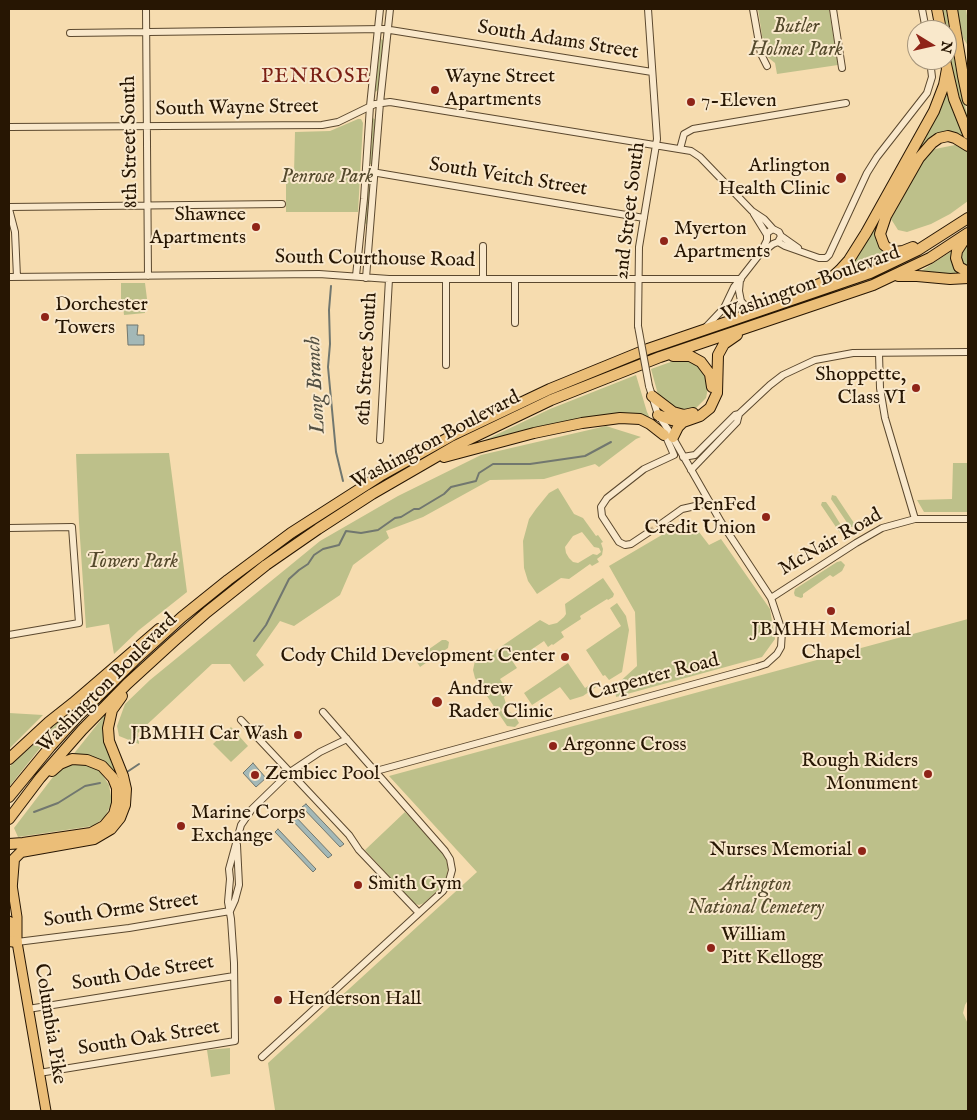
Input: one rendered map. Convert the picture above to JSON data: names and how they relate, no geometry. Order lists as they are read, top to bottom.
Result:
{
  "streets": {
    "highway": ["Washington Boulevard"],
    "main road": ["Columbia Pike"],
    "street": [
      "South Adams Street",
      "South Wayne Street",
      "8th Street South",
      "South Veitch Street",
      "2nd Street South",
      "South Courthouse Road",
      "6th Street South",
      "McNair Road",
      "Carpenter Road",
      "South Orme Street",
      "South Ode Street",
      "South Oak Street"
    ]
  },
  "crossings": [
    ["South Adams Street", "8th Street South"],
    ["South Adams Street", "2nd Street South"],
    ["South Adams Street", "6th Street South"],
    ["South Wayne Street", "8th Street South"],
    ["South Wayne Street", "2nd Street South"],
    ["South Wayne Street", "6th Street South"],
    ["8th Street South", "South Courthouse Road"],
    ["South Veitch Street", "2nd Street South"],
    ["South Veitch Street", "6th Street South"],
    ["2nd Street South", "South Courthouse Road"],
    ["2nd Street South", "Carpenter Road"],
    ["South Courthouse Road", "6th Street South"],
    ["McNair Road", "Carpenter Road"],
    ["South Orme Street", "Columbia Pike"],
    ["South Ode Street", "Columbia Pike"],
    ["South Ode Street", "South Oak Street"],
    ["Columbia Pike", "South Oak Street"]
  ],
  "districts": ["PENROSE"],
  "water": ["Long Branch"],
  "parks": [
    "Butler Holmes Park",
    "Penrose Park",
    "Towers Park",
    "Arlington National Cemetery"
  ],
  "places": [
    "Wayne Street Apartments",
    "7-Eleven",
    "Arlington Health Clinic",
    "Shawnee Apartments",
    "Myerton Apartments",
    "Dorchester Towers",
    "Shoppette, Class VI",
    "PenFed Credit Union",
    "JBMHH Memorial Chapel",
    "Cody Child Development Center",
    "Andrew Rader Clinic",
    "JBMHH Car Wash",
    "Argonne Cross",
    "Rough Riders Monument",
    "Zembiec Pool",
    "Marine Corps Exchange",
    "Nurses Memorial",
    "Smith Gym",
    "William Pitt Kellogg",
    "Henderson Hall"
  ],
  "north": "right"
}
